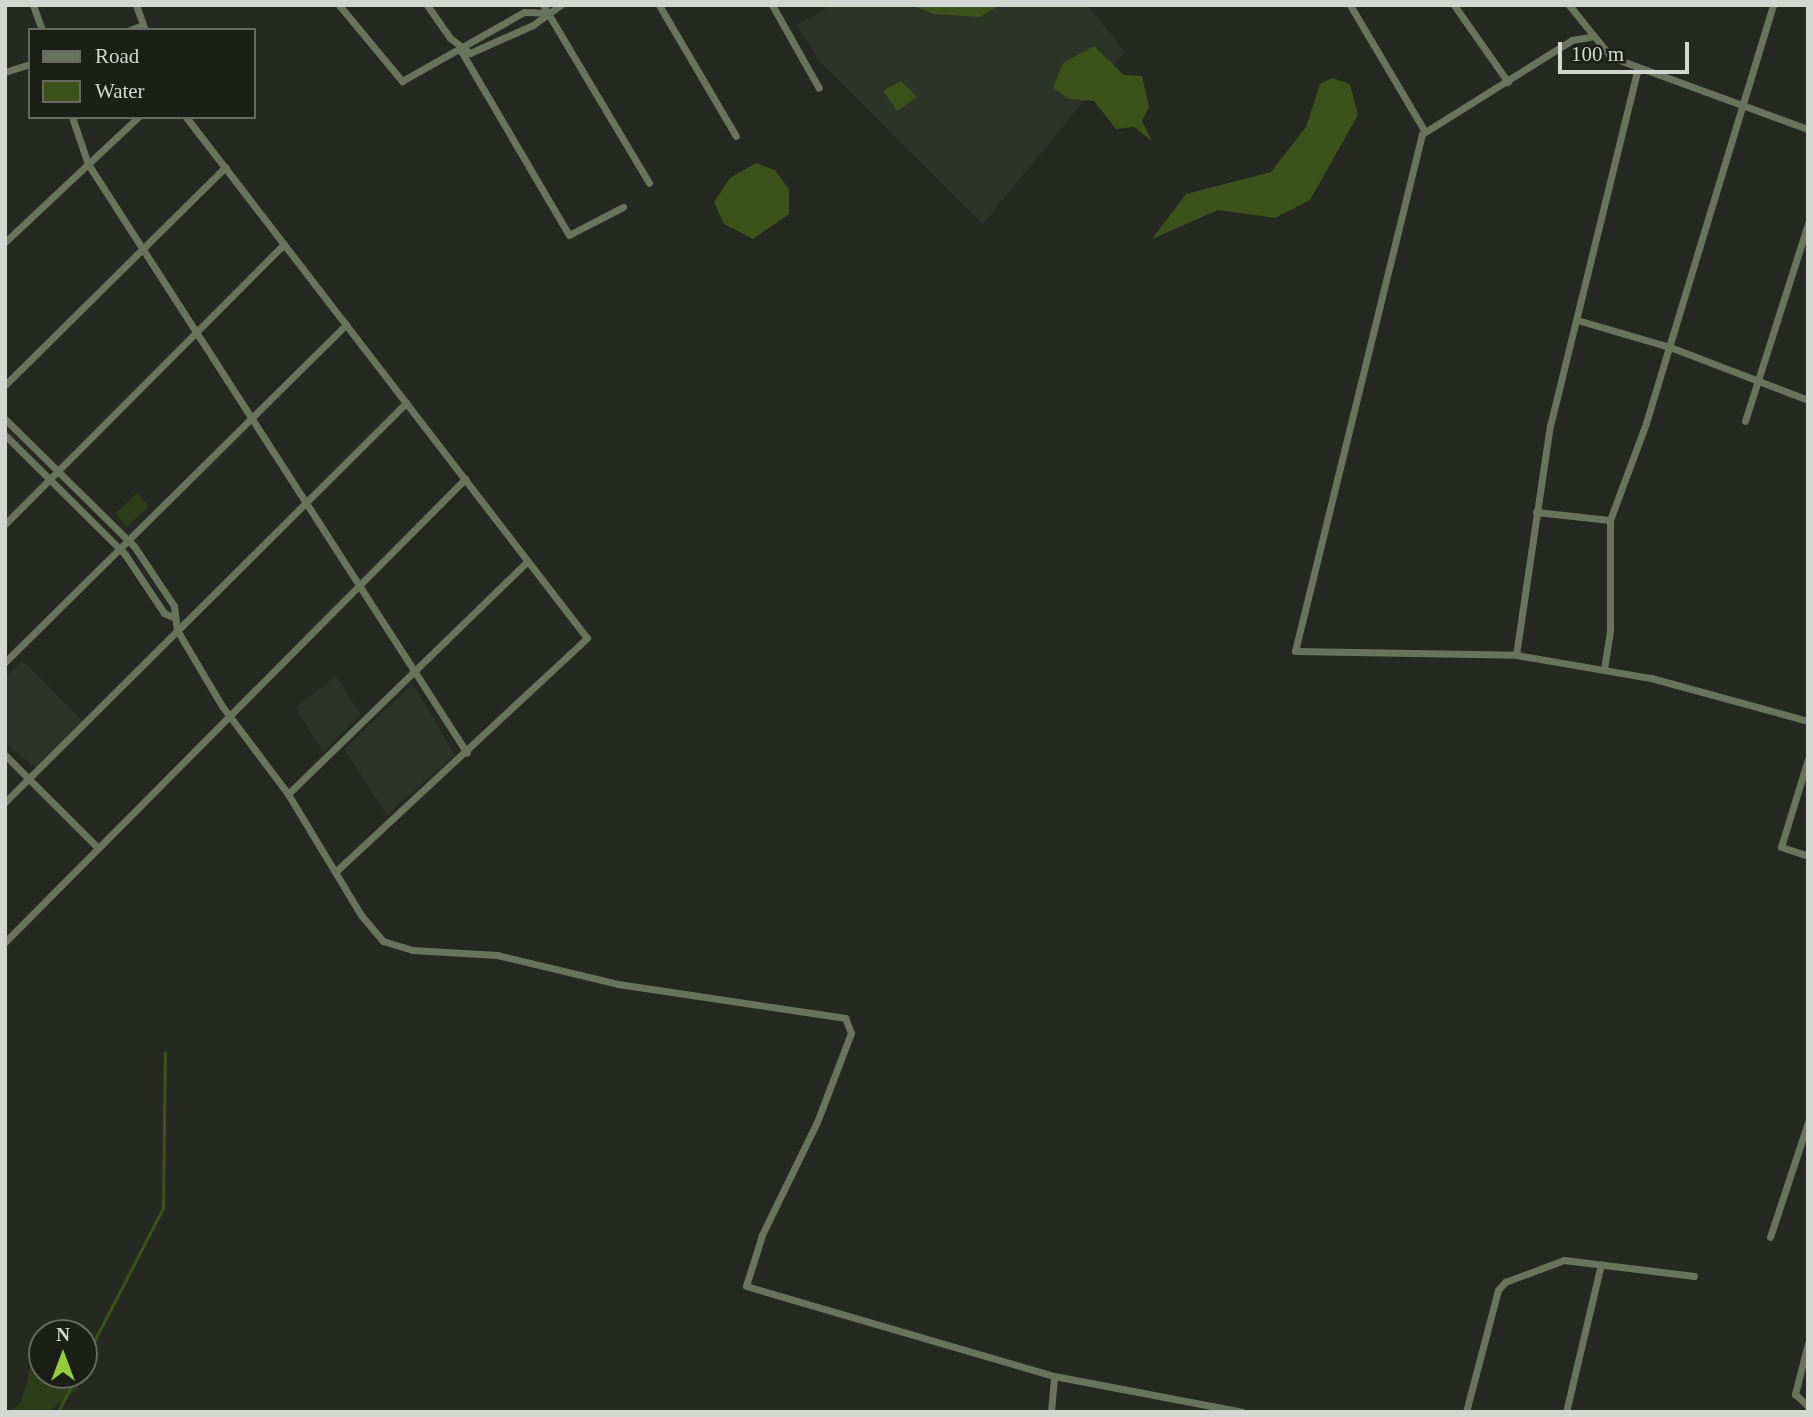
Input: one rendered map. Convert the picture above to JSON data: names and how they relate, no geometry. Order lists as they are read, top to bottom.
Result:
{
  "legend": ["Road", "Water"],
  "scale_bar": "100 m",
  "north": "top"
}
